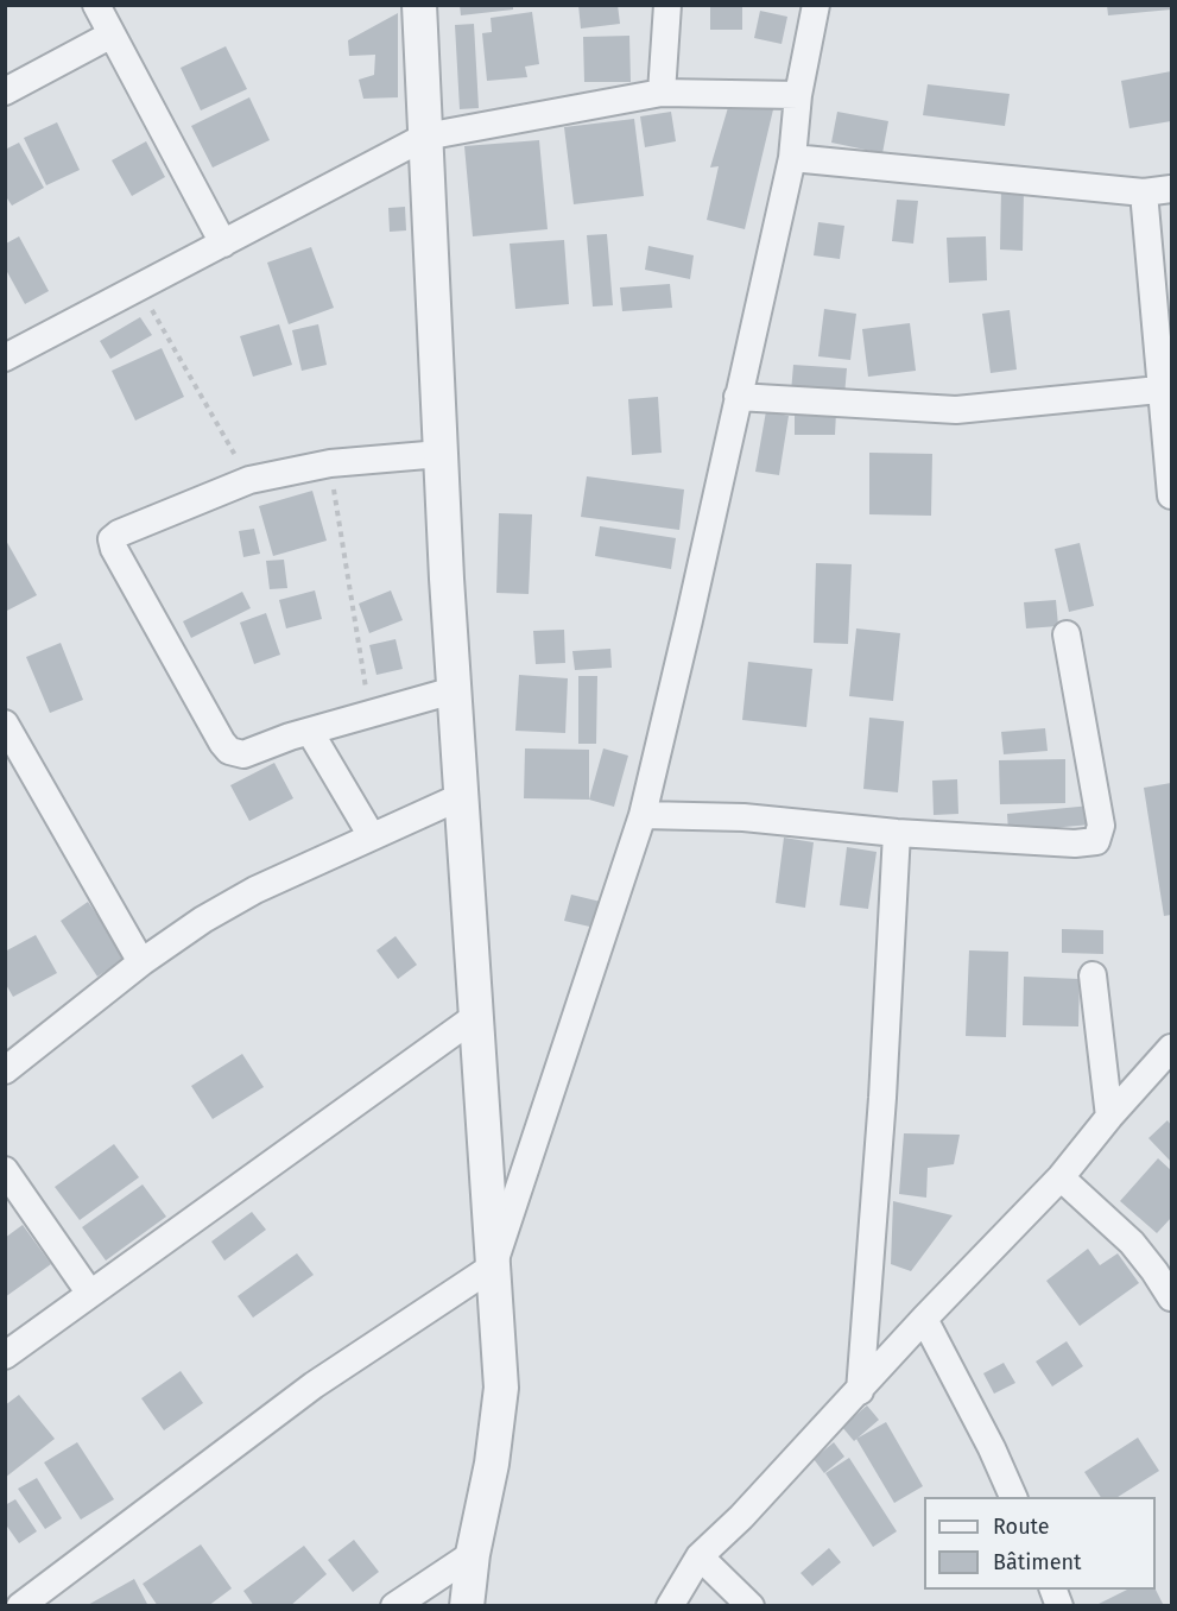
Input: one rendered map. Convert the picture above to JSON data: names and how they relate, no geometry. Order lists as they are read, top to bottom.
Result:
{
  "legend": ["Route", "Bâtiment"]
}
